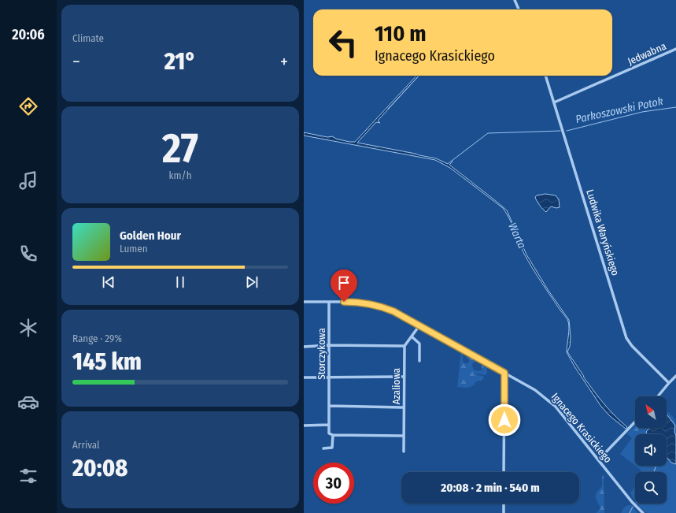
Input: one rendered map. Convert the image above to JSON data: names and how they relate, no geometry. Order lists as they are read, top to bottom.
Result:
{
  "streets": {
    "street": [
      "Jedwabna",
      "Ludwika Waryńskiego",
      "Storczykowa",
      "Azaliowa",
      "Ignacego Krasickiego"
    ]
  },
  "crossings": [
    ["Jedwabna", "Ludwika Waryńskiego"],
    ["Storczykowa", "Ignacego Krasickiego"]
  ],
  "water": ["Parkoszowski Potok", "Warta"],
  "north": "top left",
  "page": {
    "tabs": "20:06",
    "tile": [
      "Climate",
      ["27", "km/h"],
      ["Range · 29%", "145 km"],
      ["Arrival", "20:08"]
    ],
    "turn": ["110 m", "Ignacego Krasickiego"],
    "heat": ["−", "21°", "+"],
    "song": ["Golden Hour", "Lumen"],
    "limit": "30",
    "trip": "20:08 · 2 min · 540 m"
  }
}
